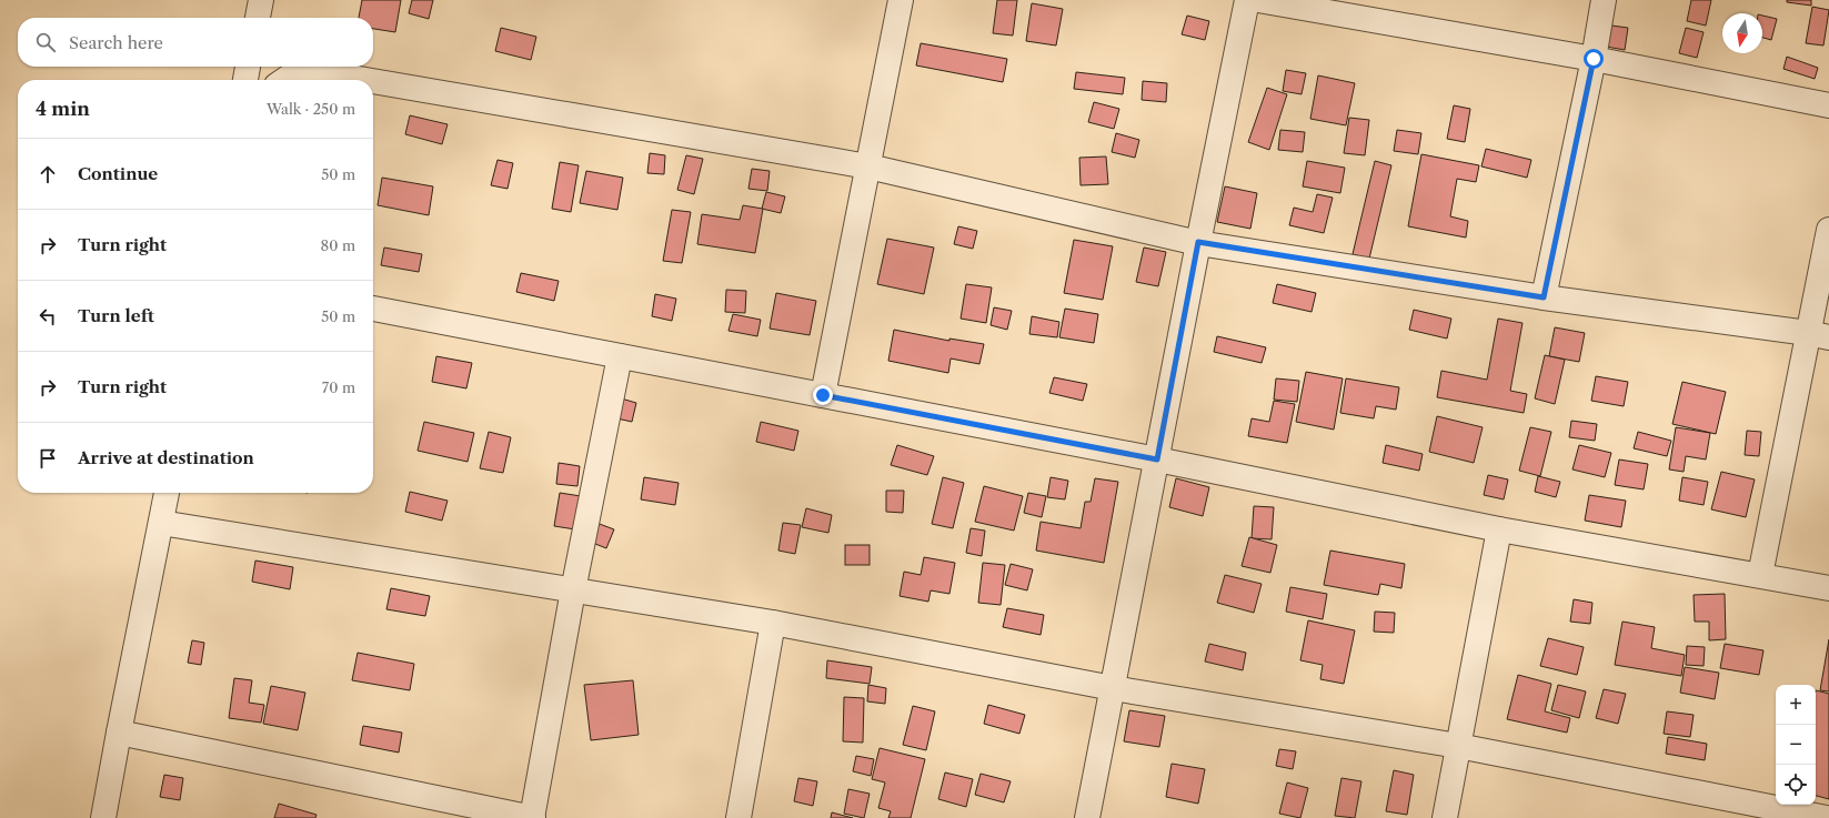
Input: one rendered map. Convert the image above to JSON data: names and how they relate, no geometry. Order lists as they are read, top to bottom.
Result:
{
  "north": "bottom",
  "page": {
    "search": "Search here",
    "heading": ["4 min", "Walk · 250 m"],
    "list": [
      ["Continue", "50 m"],
      ["Turn right", "80 m"],
      ["Turn left", "50 m"],
      ["Turn right", "70 m"],
      "Arrive at destination"
    ],
    "map_buttons": ["+", "−"]
  }
}
